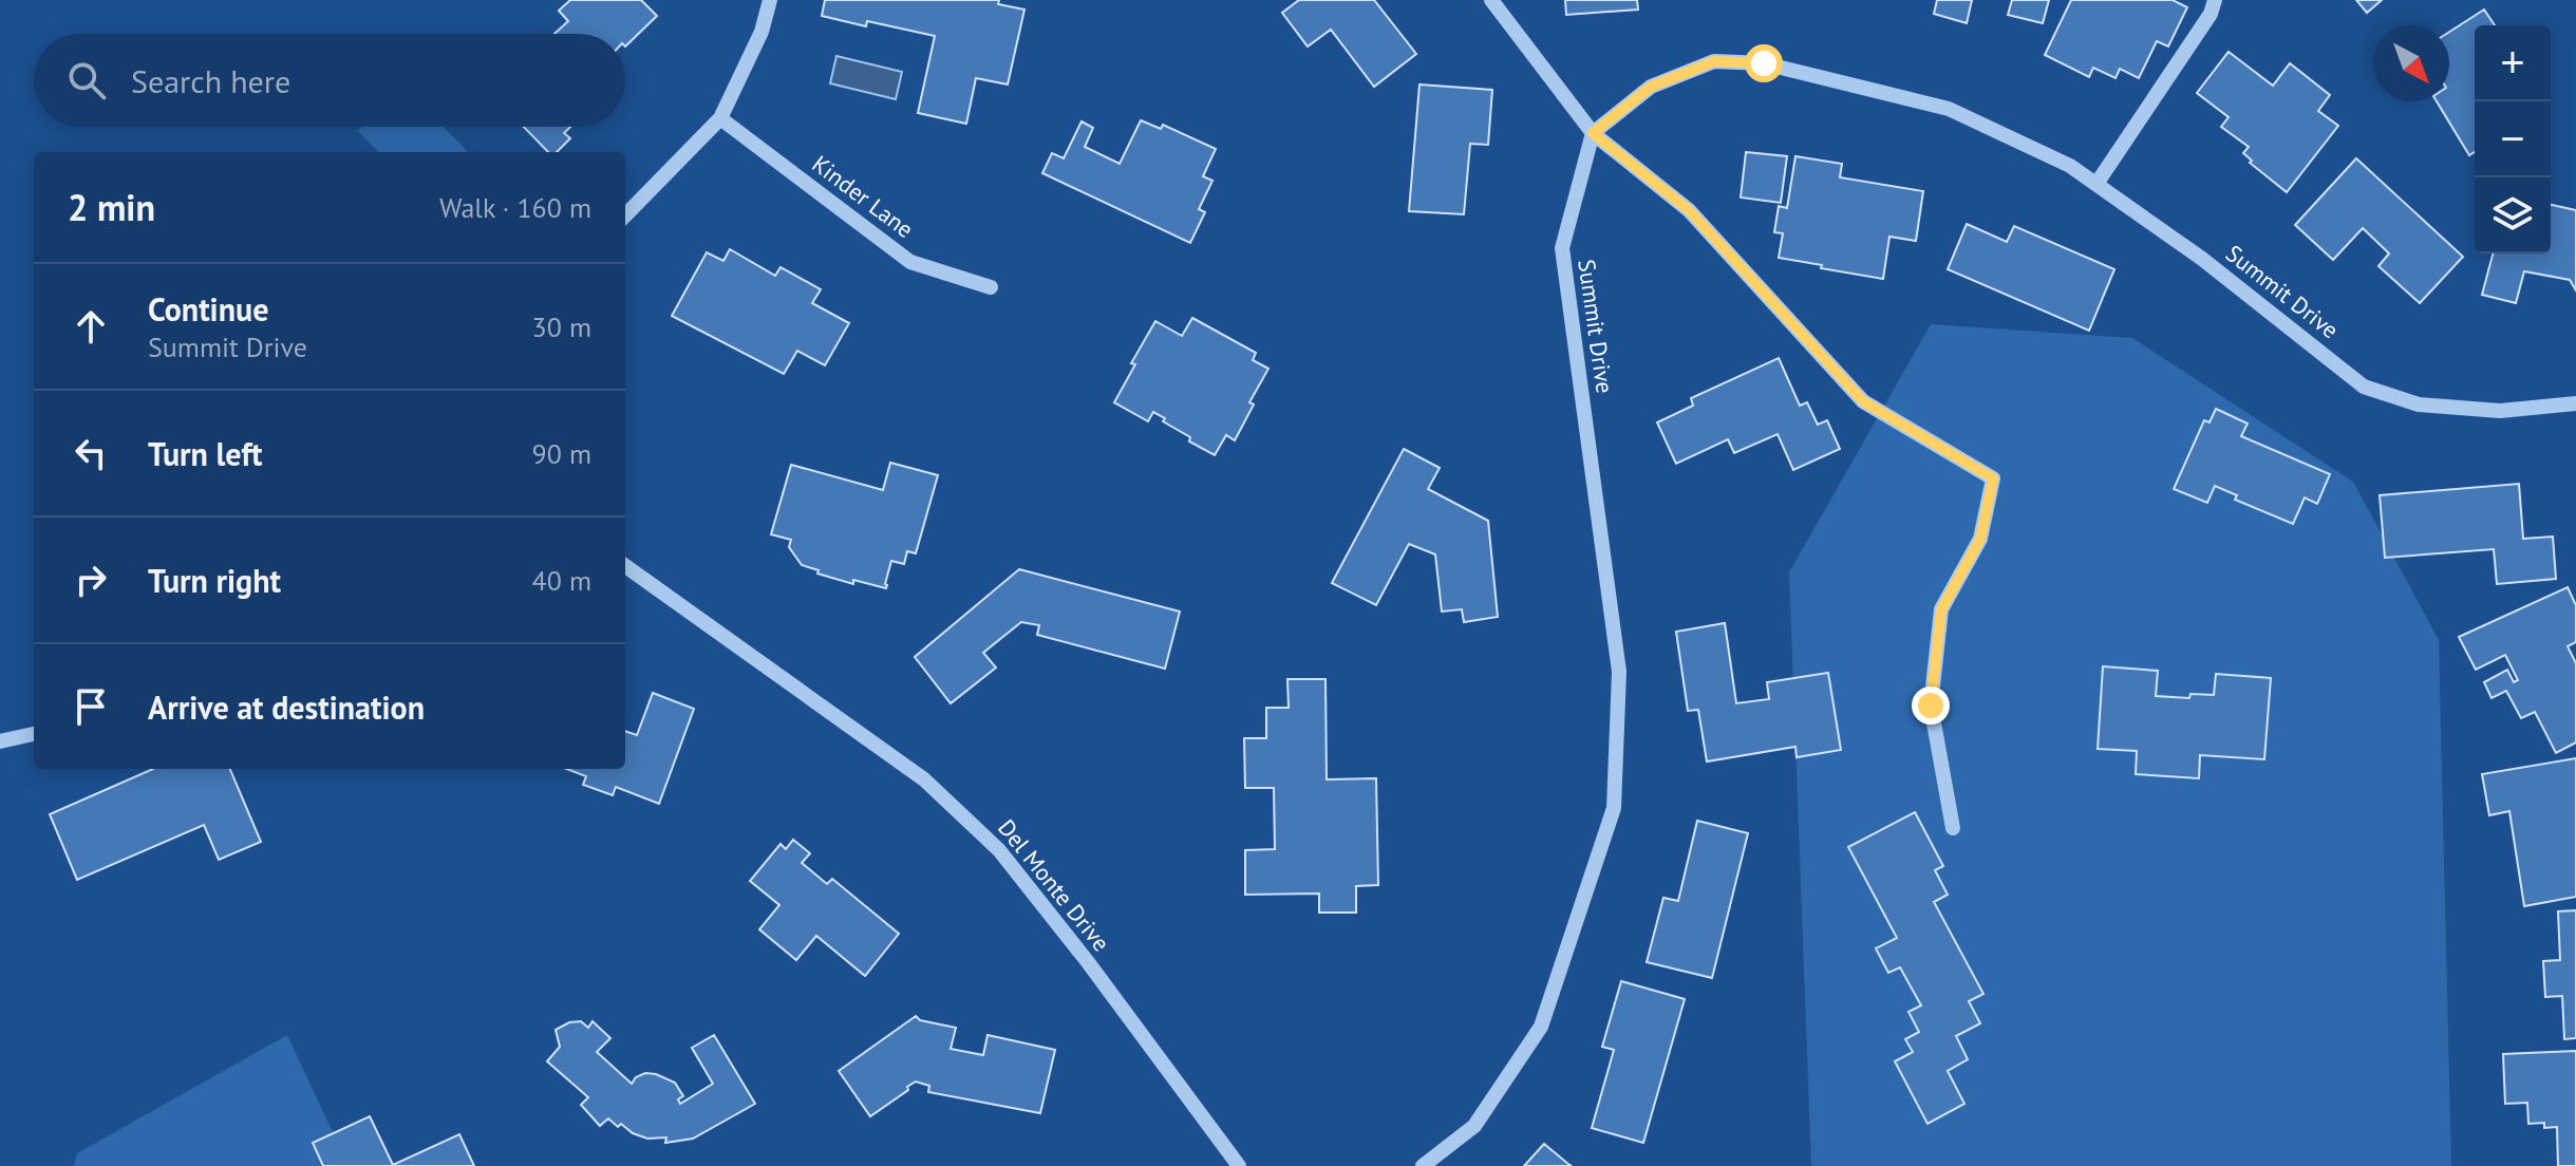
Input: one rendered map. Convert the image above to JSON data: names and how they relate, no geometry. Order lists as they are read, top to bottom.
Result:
{
  "streets": {
    "street": ["Kinder Lane", "Summit Drive", "Del Monte Drive"]
  },
  "north": "bottom right",
  "page": {
    "map_buttons": ["+", "−"],
    "search": "Search here",
    "heading": ["2 min", "Walk · 160 m"],
    "list": [
      ["Continue", "Summit Drive", "30 m"],
      ["Turn left", "90 m"],
      ["Turn right", "40 m"],
      "Arrive at destination"
    ]
  }
}
